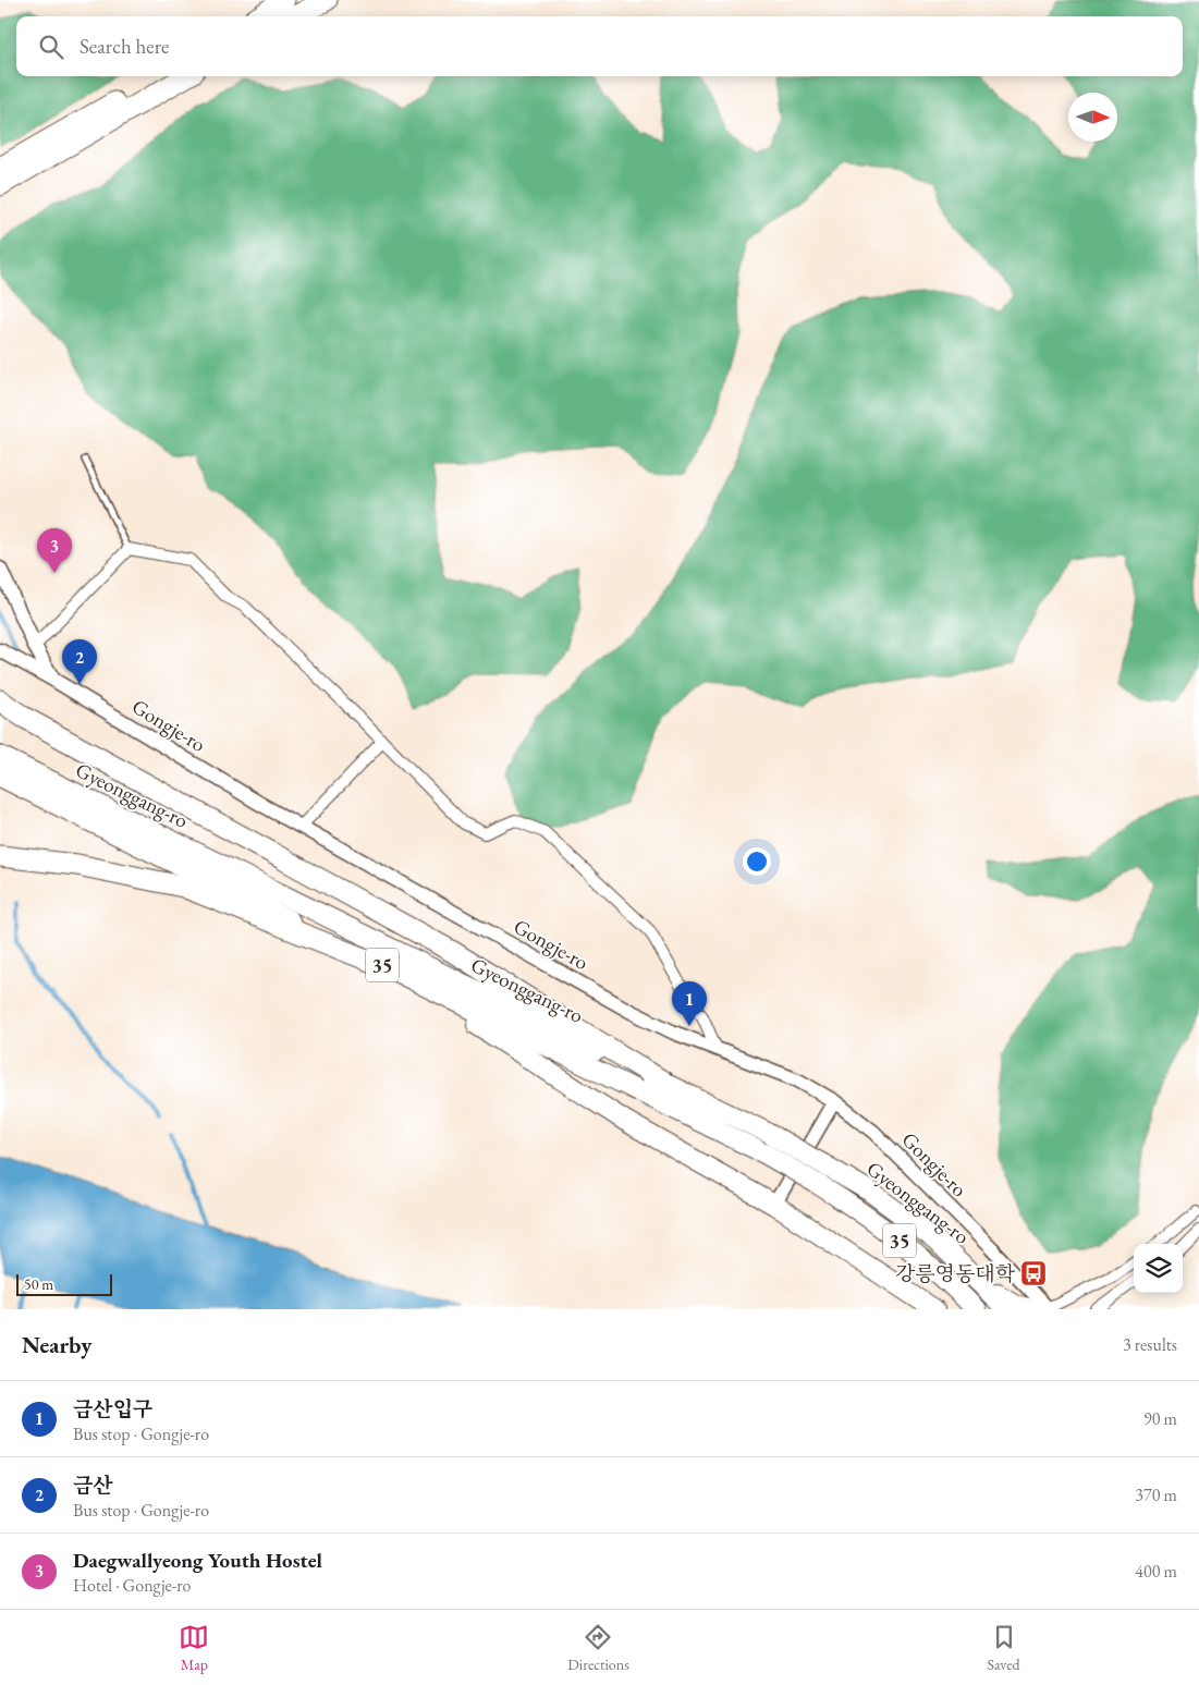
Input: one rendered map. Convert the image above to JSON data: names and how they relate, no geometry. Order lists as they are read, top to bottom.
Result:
{
  "streets": {
    "highway": ["Gyeonggang-ro", "35"],
    "street": ["Gongje-ro"]
  },
  "places": {
    "bus stop": ["강릉영동대학"]
  },
  "scale_bar": "50 m",
  "north": "right",
  "page": {
    "search": "Search here",
    "pins": ["3", "2", "1"],
    "scale": "50 m",
    "heading": ["Nearby", "3 results"],
    "list": [
      {
        "mark": "1",
        "name": "금산입구",
        "note": "Bus stop · Gongje-ro",
        "value": "90 m"
      },
      {
        "mark": "2",
        "name": "금산",
        "note": "Bus stop · Gongje-ro",
        "value": "370 m"
      },
      {
        "mark": "3",
        "name": "Daegwallyeong Youth Hostel",
        "note": "Hotel · Gongje-ro",
        "value": "400 m"
      }
    ],
    "nav": ["Map", "Directions", "Saved"]
  }
}
